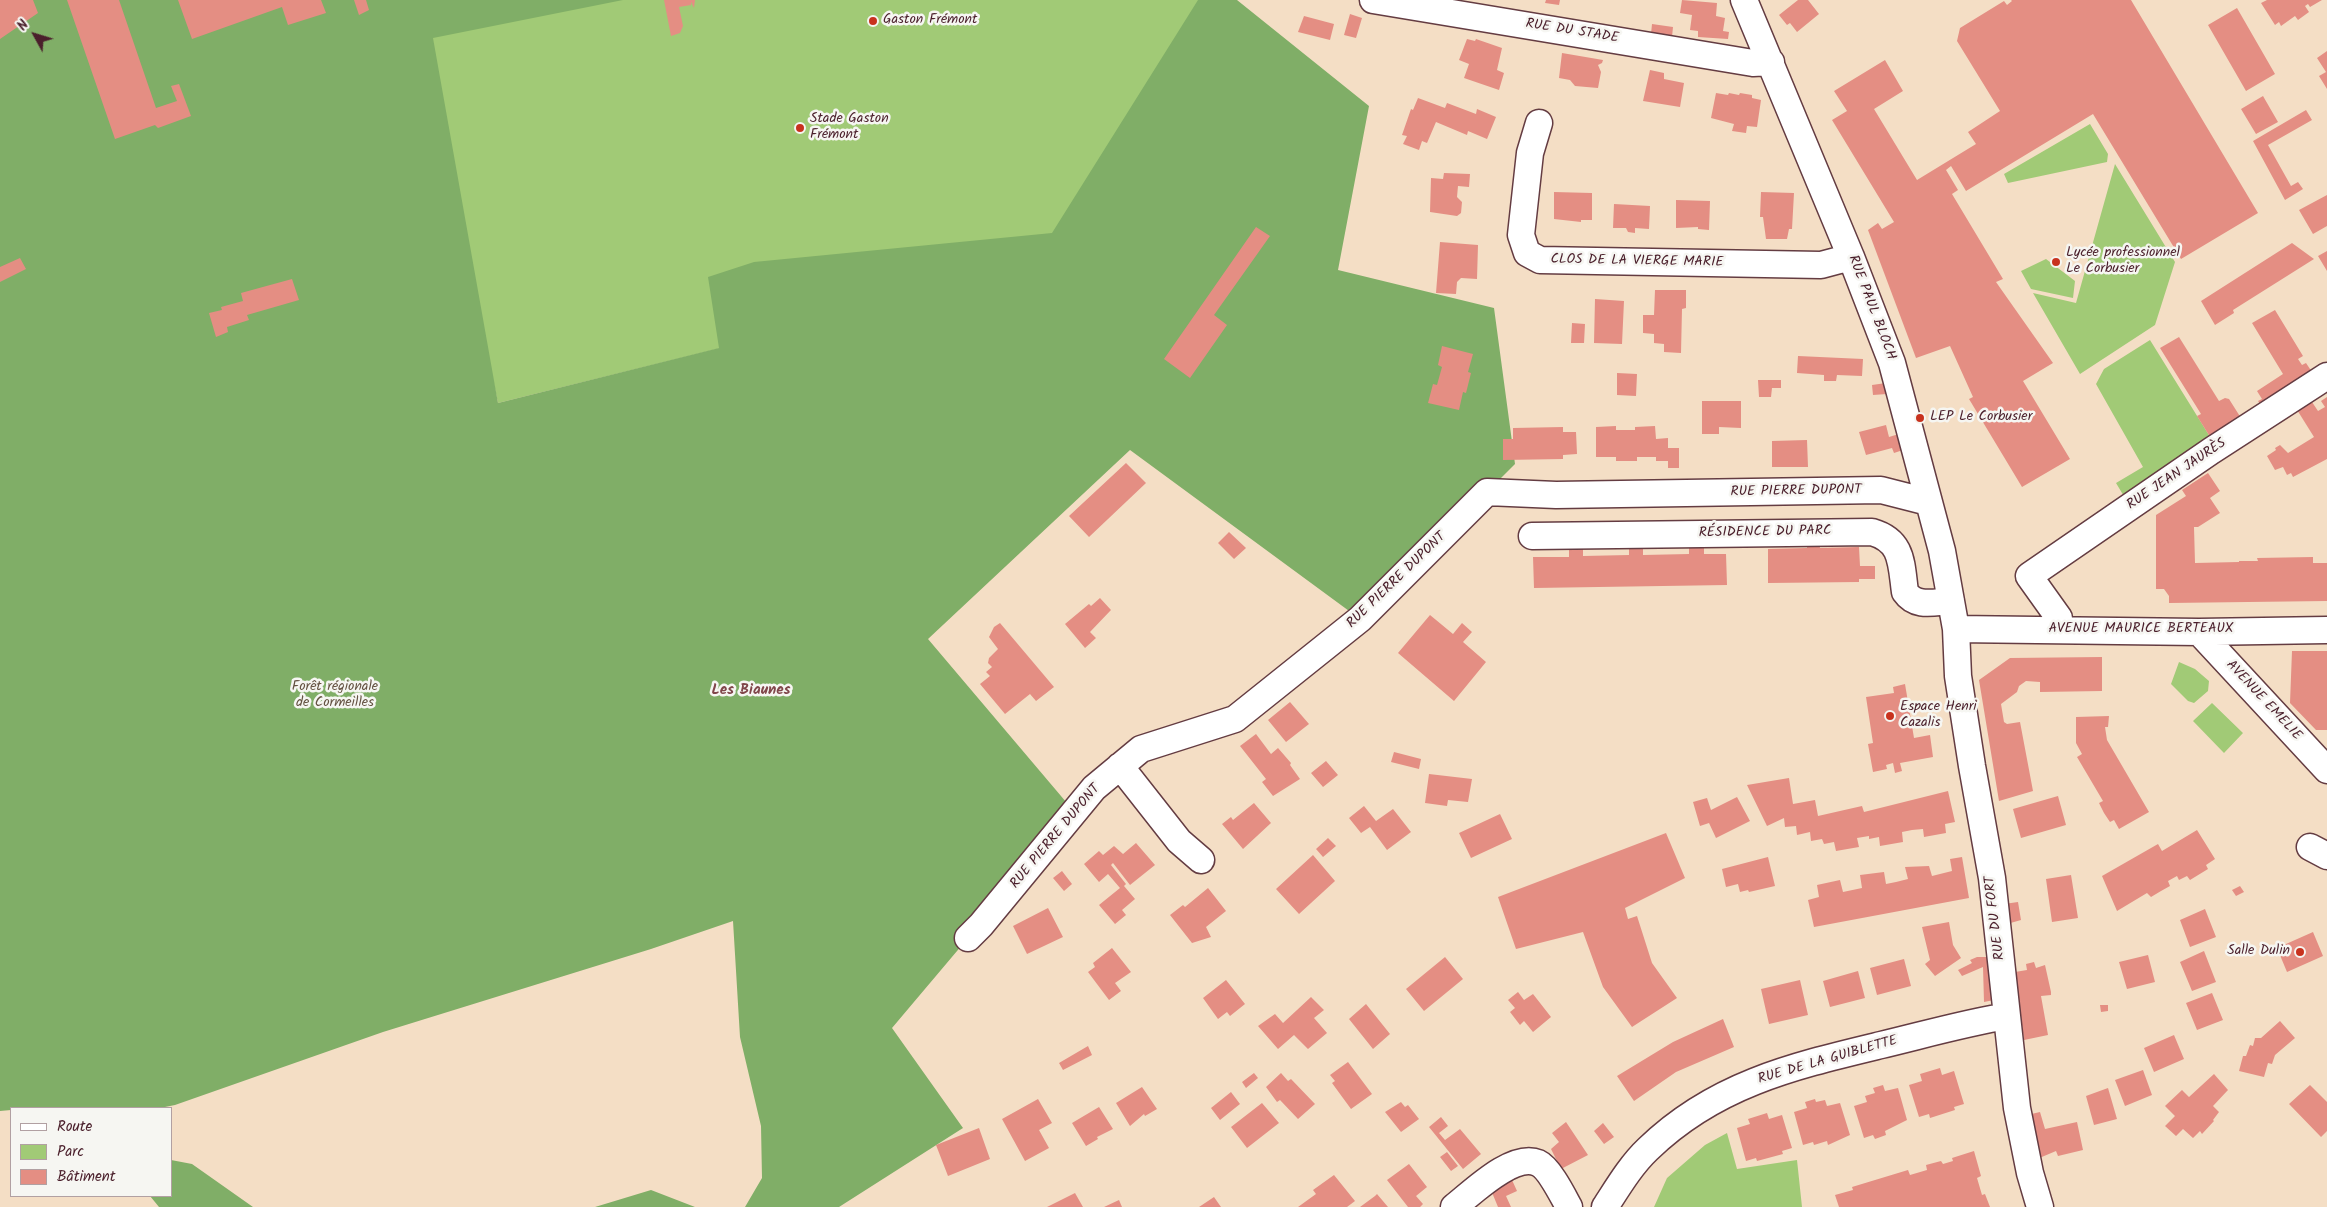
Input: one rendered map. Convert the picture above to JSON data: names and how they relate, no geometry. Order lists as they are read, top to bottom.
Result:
{
  "streets": {
    "street": [
      "RUE DU STADE",
      "CLOS DE LA VIERGE MARIE",
      "RUE PAUL BLOCH",
      "RUE JEAN JAURÈS",
      "RUE PIERRE DUPONT",
      "RÉSIDENCE DU PARC",
      "AVENUE MAURICE BERTEAUX",
      "AVENUE EMELIE",
      "RUE DU FORT",
      "RUE DE LA GUIBLETTE"
    ]
  },
  "crossings": [
    ["RUE DU STADE", "RUE PAUL BLOCH"],
    ["CLOS DE LA VIERGE MARIE", "RUE PAUL BLOCH"],
    ["RUE PAUL BLOCH", "RUE PIERRE DUPONT"],
    ["RUE PAUL BLOCH", "RÉSIDENCE DU PARC"],
    ["RUE PAUL BLOCH", "AVENUE MAURICE BERTEAUX"],
    ["RUE PAUL BLOCH", "RUE DU FORT"],
    ["RUE JEAN JAURÈS", "AVENUE MAURICE BERTEAUX"],
    ["AVENUE MAURICE BERTEAUX", "AVENUE EMELIE"],
    ["AVENUE MAURICE BERTEAUX", "RUE DU FORT"],
    ["RUE DU FORT", "RUE DE LA GUIBLETTE"]
  ],
  "districts": ["Les Biaunes"],
  "parks": ["Forêt régionale de Cormeilles"],
  "places": [
    "Gaston Frémont",
    "Stade Gaston Frémont",
    "Lycée professionnel Le Corbusier",
    "LEP Le Corbusier",
    "Espace Henri Cazalis",
    "Salle Dulin"
  ],
  "legend": ["Route", "Parc", "Bâtiment"],
  "north": "top left"
}
